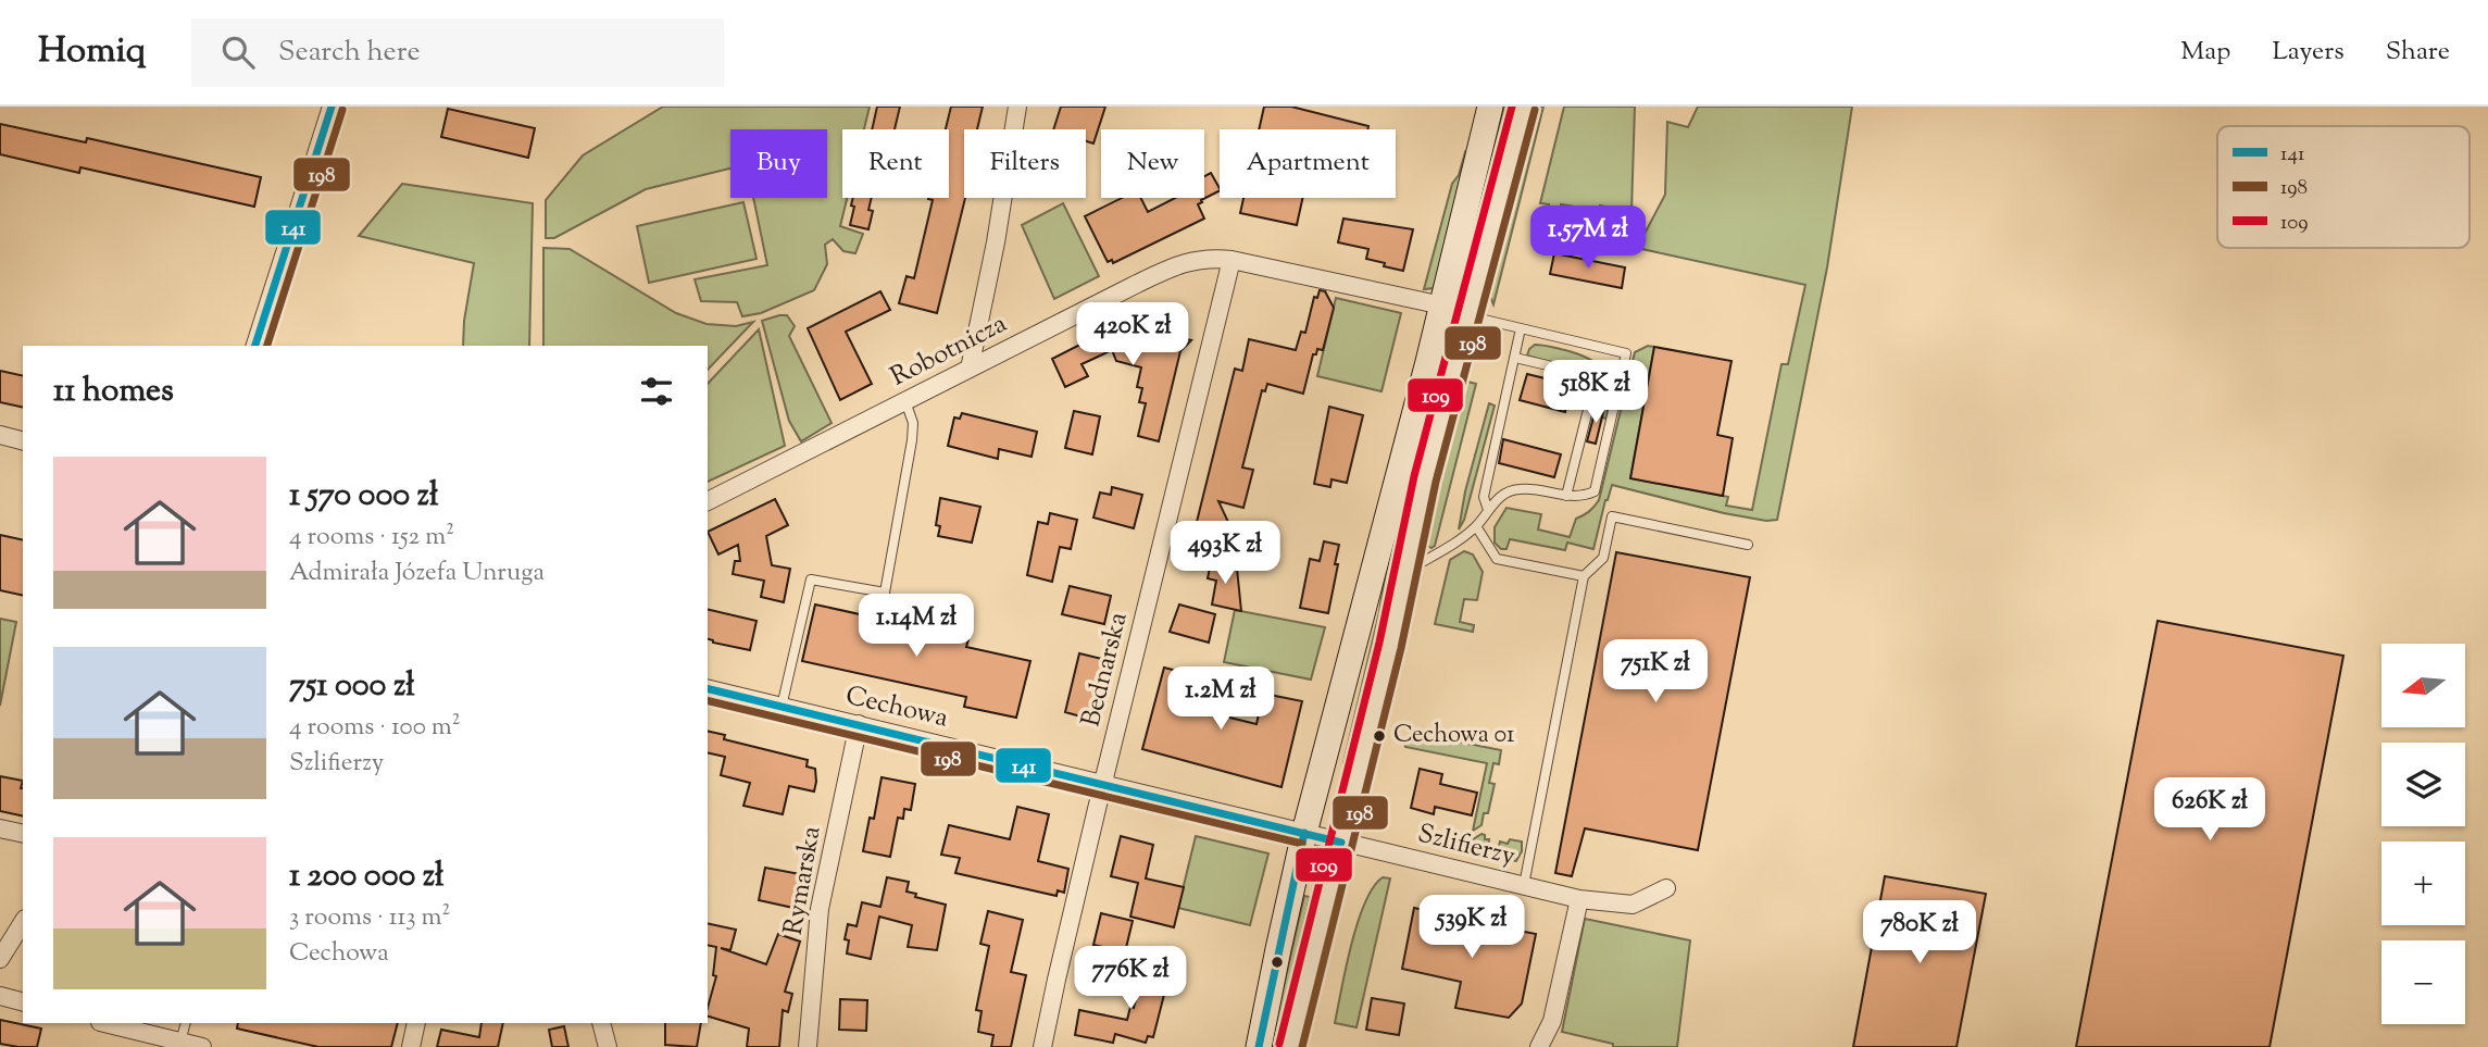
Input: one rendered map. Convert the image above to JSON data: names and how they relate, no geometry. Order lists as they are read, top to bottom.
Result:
{
  "streets": {
    "street": [
      "Robotnicza",
      "Bednarska",
      "Cechowa",
      "Szlifierzy",
      "Rymarska"
    ]
  },
  "crossings": [
    ["Robotnicza", "Bednarska"],
    ["Bednarska", "Cechowa"],
    ["Cechowa", "Szlifierzy"],
    ["Cechowa", "Rymarska"]
  ],
  "places": ["Cechowa 01"],
  "lines": ["transit line 141", "transit line 109", "transit line 198"],
  "legend": ["141", "198", "109"],
  "north": "left",
  "page": {
    "header": "Homiq",
    "search": "Search here",
    "nav": ["Map", "Layers", "Share"],
    "chip": [
      "Buy",
      "Rent",
      "Filters",
      "New",
      "Apartment"
    ],
    "price": [
      "1.57M zł",
      "420K zł",
      "518K zł",
      "493K zł",
      "1.14M zł",
      "751K zł",
      "1.2M zł",
      "626K zł",
      "539K zł",
      "780K zł",
      "776K zł"
    ],
    "heading": "11 homes",
    "list": [
      {
        "name": "1 570 000 zł",
        "note": "4 rooms · 152 m² · Admirała Józefa Unruga"
      },
      {
        "name": "751 000 zł",
        "note": "4 rooms · 100 m² · Szlifierzy"
      },
      {
        "name": "1 200 000 zł",
        "note": "3 rooms · 113 m² · Cechowa"
      }
    ],
    "map_buttons": ["+", "−"]
  }
}
